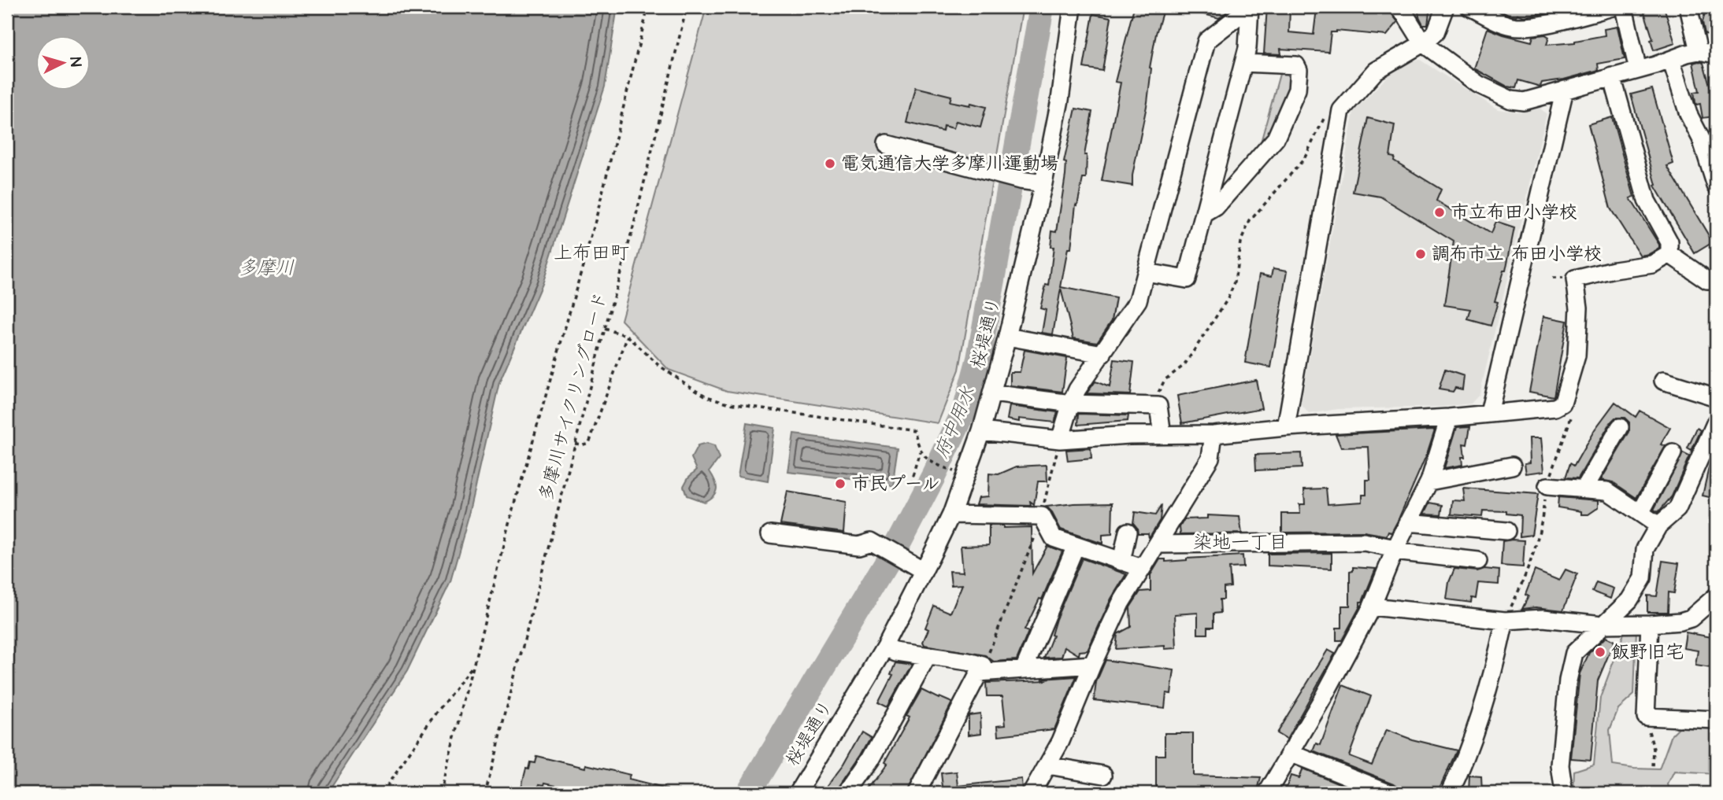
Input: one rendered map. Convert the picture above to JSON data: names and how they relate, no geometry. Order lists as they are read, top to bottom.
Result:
{
  "streets": {
    "street": ["桜堤通り"],
    "path": ["多摩川サイクリングロード"]
  },
  "districts": ["上布田町", "染地一丁目"],
  "water": ["多摩川", "府中用水"],
  "places": [
    "電気通信大学多摩川運動場",
    "市立布田小学校",
    "調布市立 布田小学校",
    "市民プール",
    "飯野旧宅"
  ],
  "north": "right"
}
